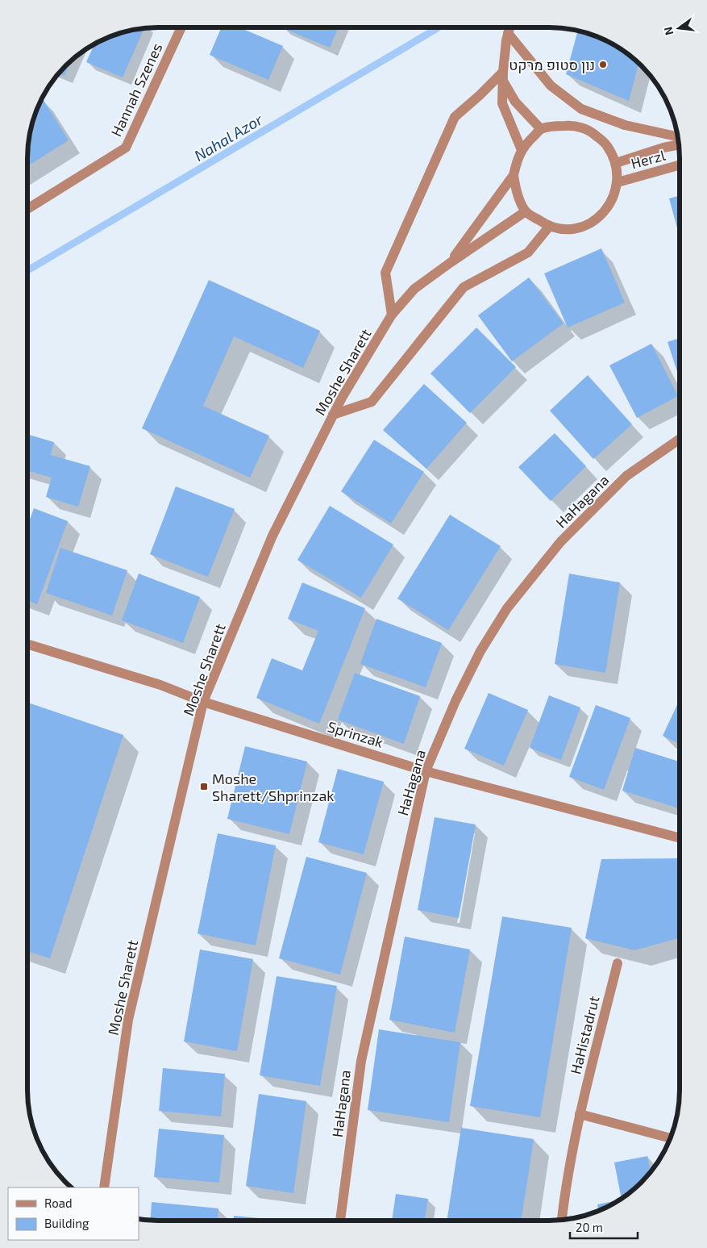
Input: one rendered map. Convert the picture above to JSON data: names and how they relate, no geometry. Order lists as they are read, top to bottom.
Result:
{
  "streets": {
    "street": [
      "Hannah Szenes",
      "Herzl",
      "Moshe Sharett",
      "HaHagana",
      "Sprinzak",
      "HaHistadrut"
    ]
  },
  "crossings": [
    ["Herzl", "Moshe Sharett"],
    ["Moshe Sharett", "Sprinzak"],
    ["HaHagana", "Sprinzak"]
  ],
  "water": ["Nahal Azor"],
  "places": {
    "other": ["נון סטופ מרקט"],
    "transit": ["Moshe Sharett/Shprinzak"]
  },
  "legend": ["Road", "Building"],
  "scale_bar": "20 m",
  "north": "left"
}
